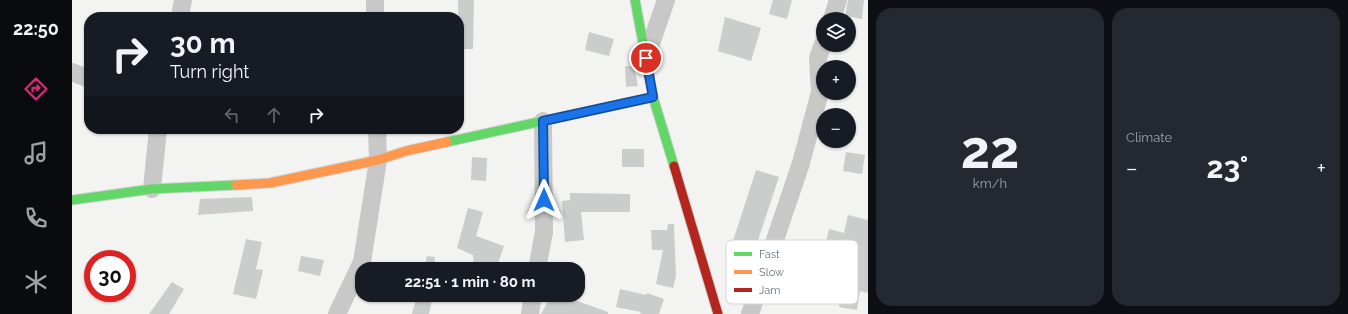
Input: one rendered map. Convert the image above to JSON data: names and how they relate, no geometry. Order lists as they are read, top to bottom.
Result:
{
  "legend": ["Fast", "Slow", "Jam"],
  "page": {
    "tabs": "22:50",
    "tile": [
      ["22", "km/h"],
      "Climate"
    ],
    "map_buttons": ["+", "−"],
    "turn": ["30 m", "Turn right"],
    "heat": ["−", "23°", "+"],
    "limit": "30",
    "trip": "22:51 · 1 min · 80 m"
  }
}
